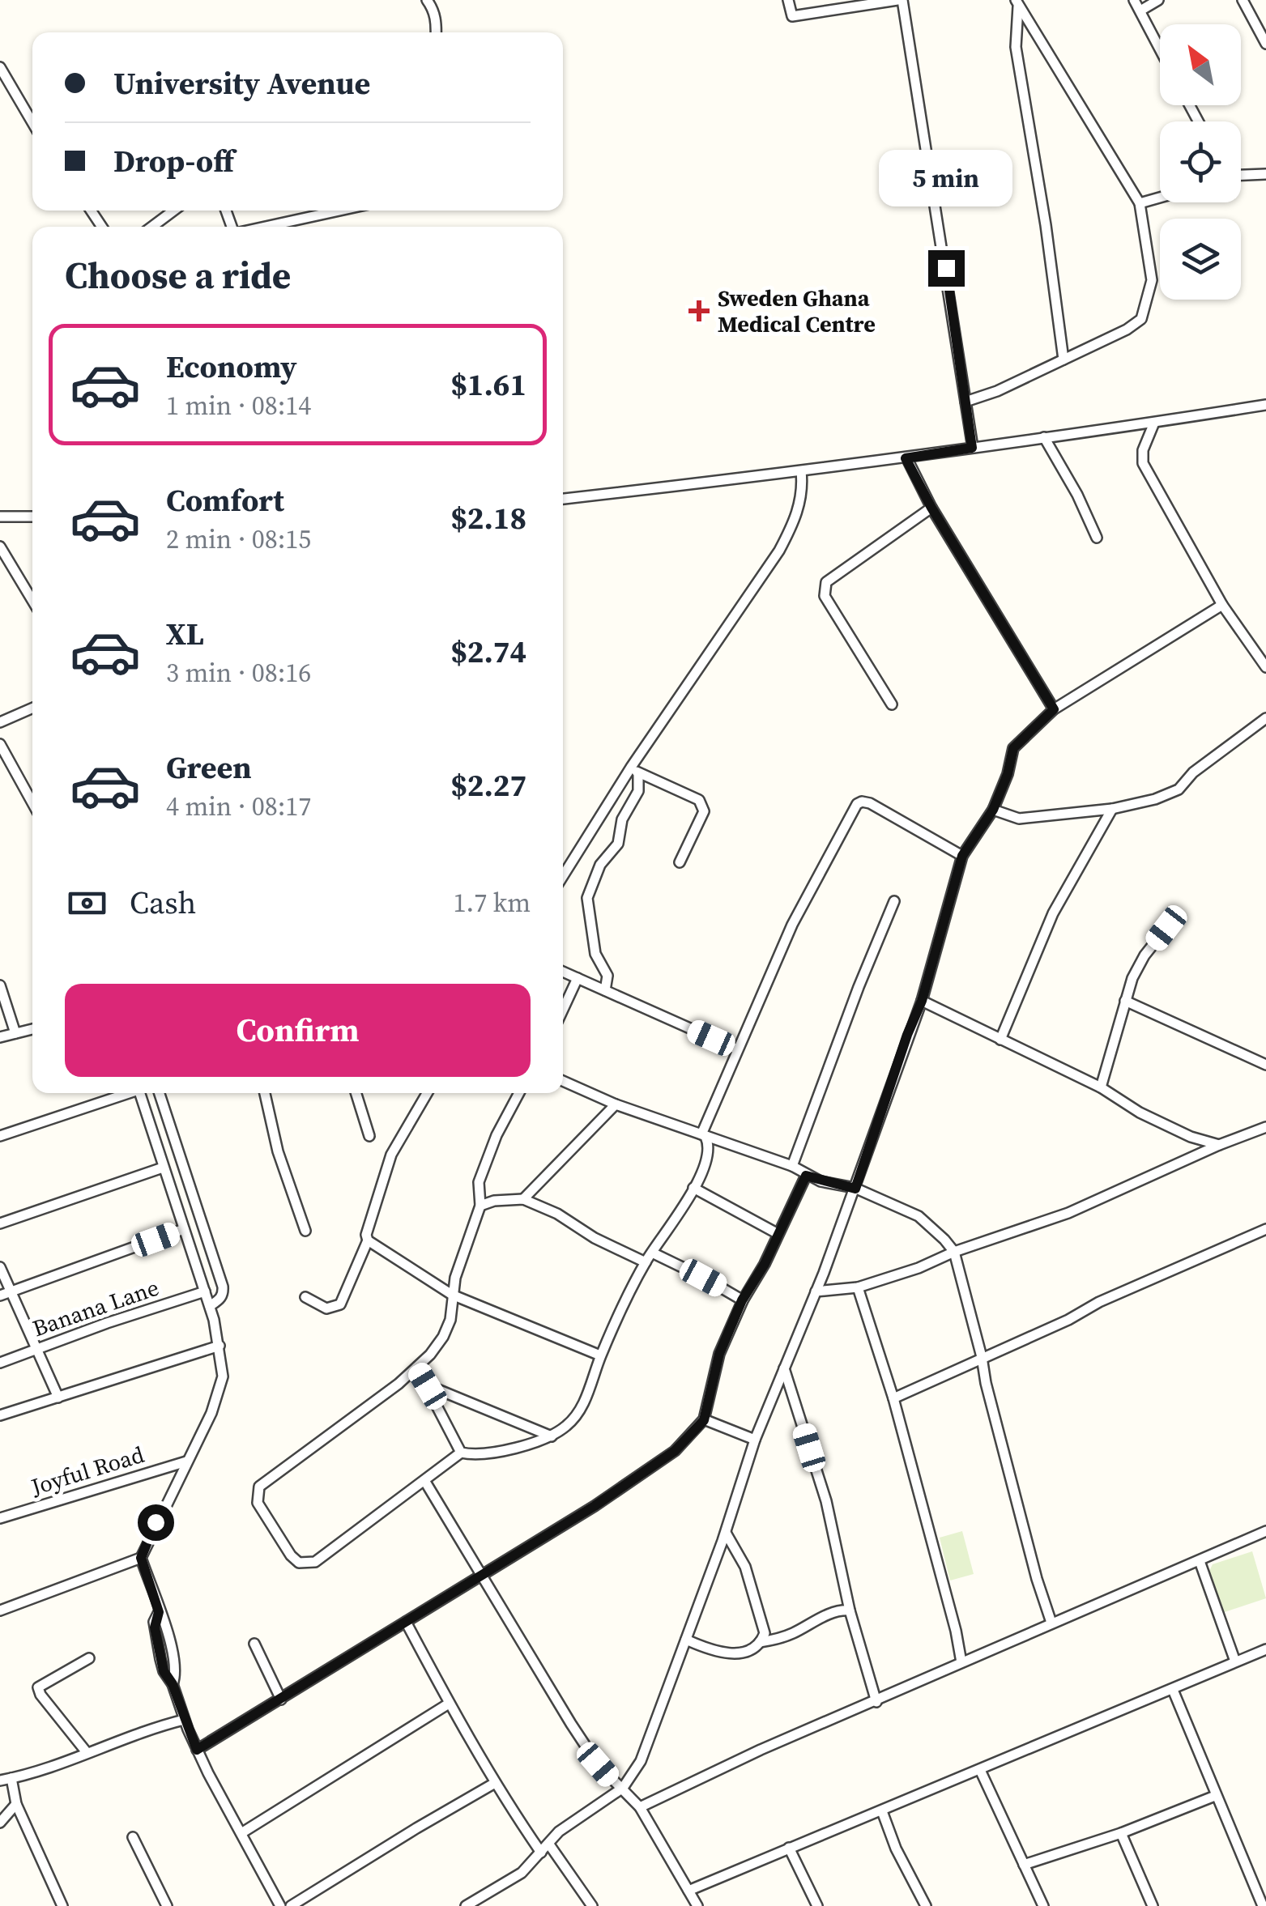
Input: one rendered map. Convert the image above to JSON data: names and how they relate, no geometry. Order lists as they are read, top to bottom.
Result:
{
  "streets": {
    "street": ["Banana Lane", "Joyful Road"]
  },
  "places": {
    "health": ["Sweden Ghana Medical Centre"]
  },
  "north": "top left",
  "page": {
    "banner": ["University Avenue", "Drop-off"],
    "bubble": "5 min",
    "heading": "Choose a ride",
    "list": [
      {
        "name": "Economy",
        "note": "1 min · 08:14",
        "value": "$1.61"
      },
      {
        "name": "Comfort",
        "note": "2 min · 08:15",
        "value": "$2.18"
      },
      {
        "name": "XL",
        "note": "3 min · 08:16",
        "value": "$2.74"
      },
      {
        "name": "Green",
        "note": "4 min · 08:17",
        "value": "$2.27"
      }
    ],
    "pay": ["Cash", "1.7 km"],
    "buttons": "Confirm"
  }
}
